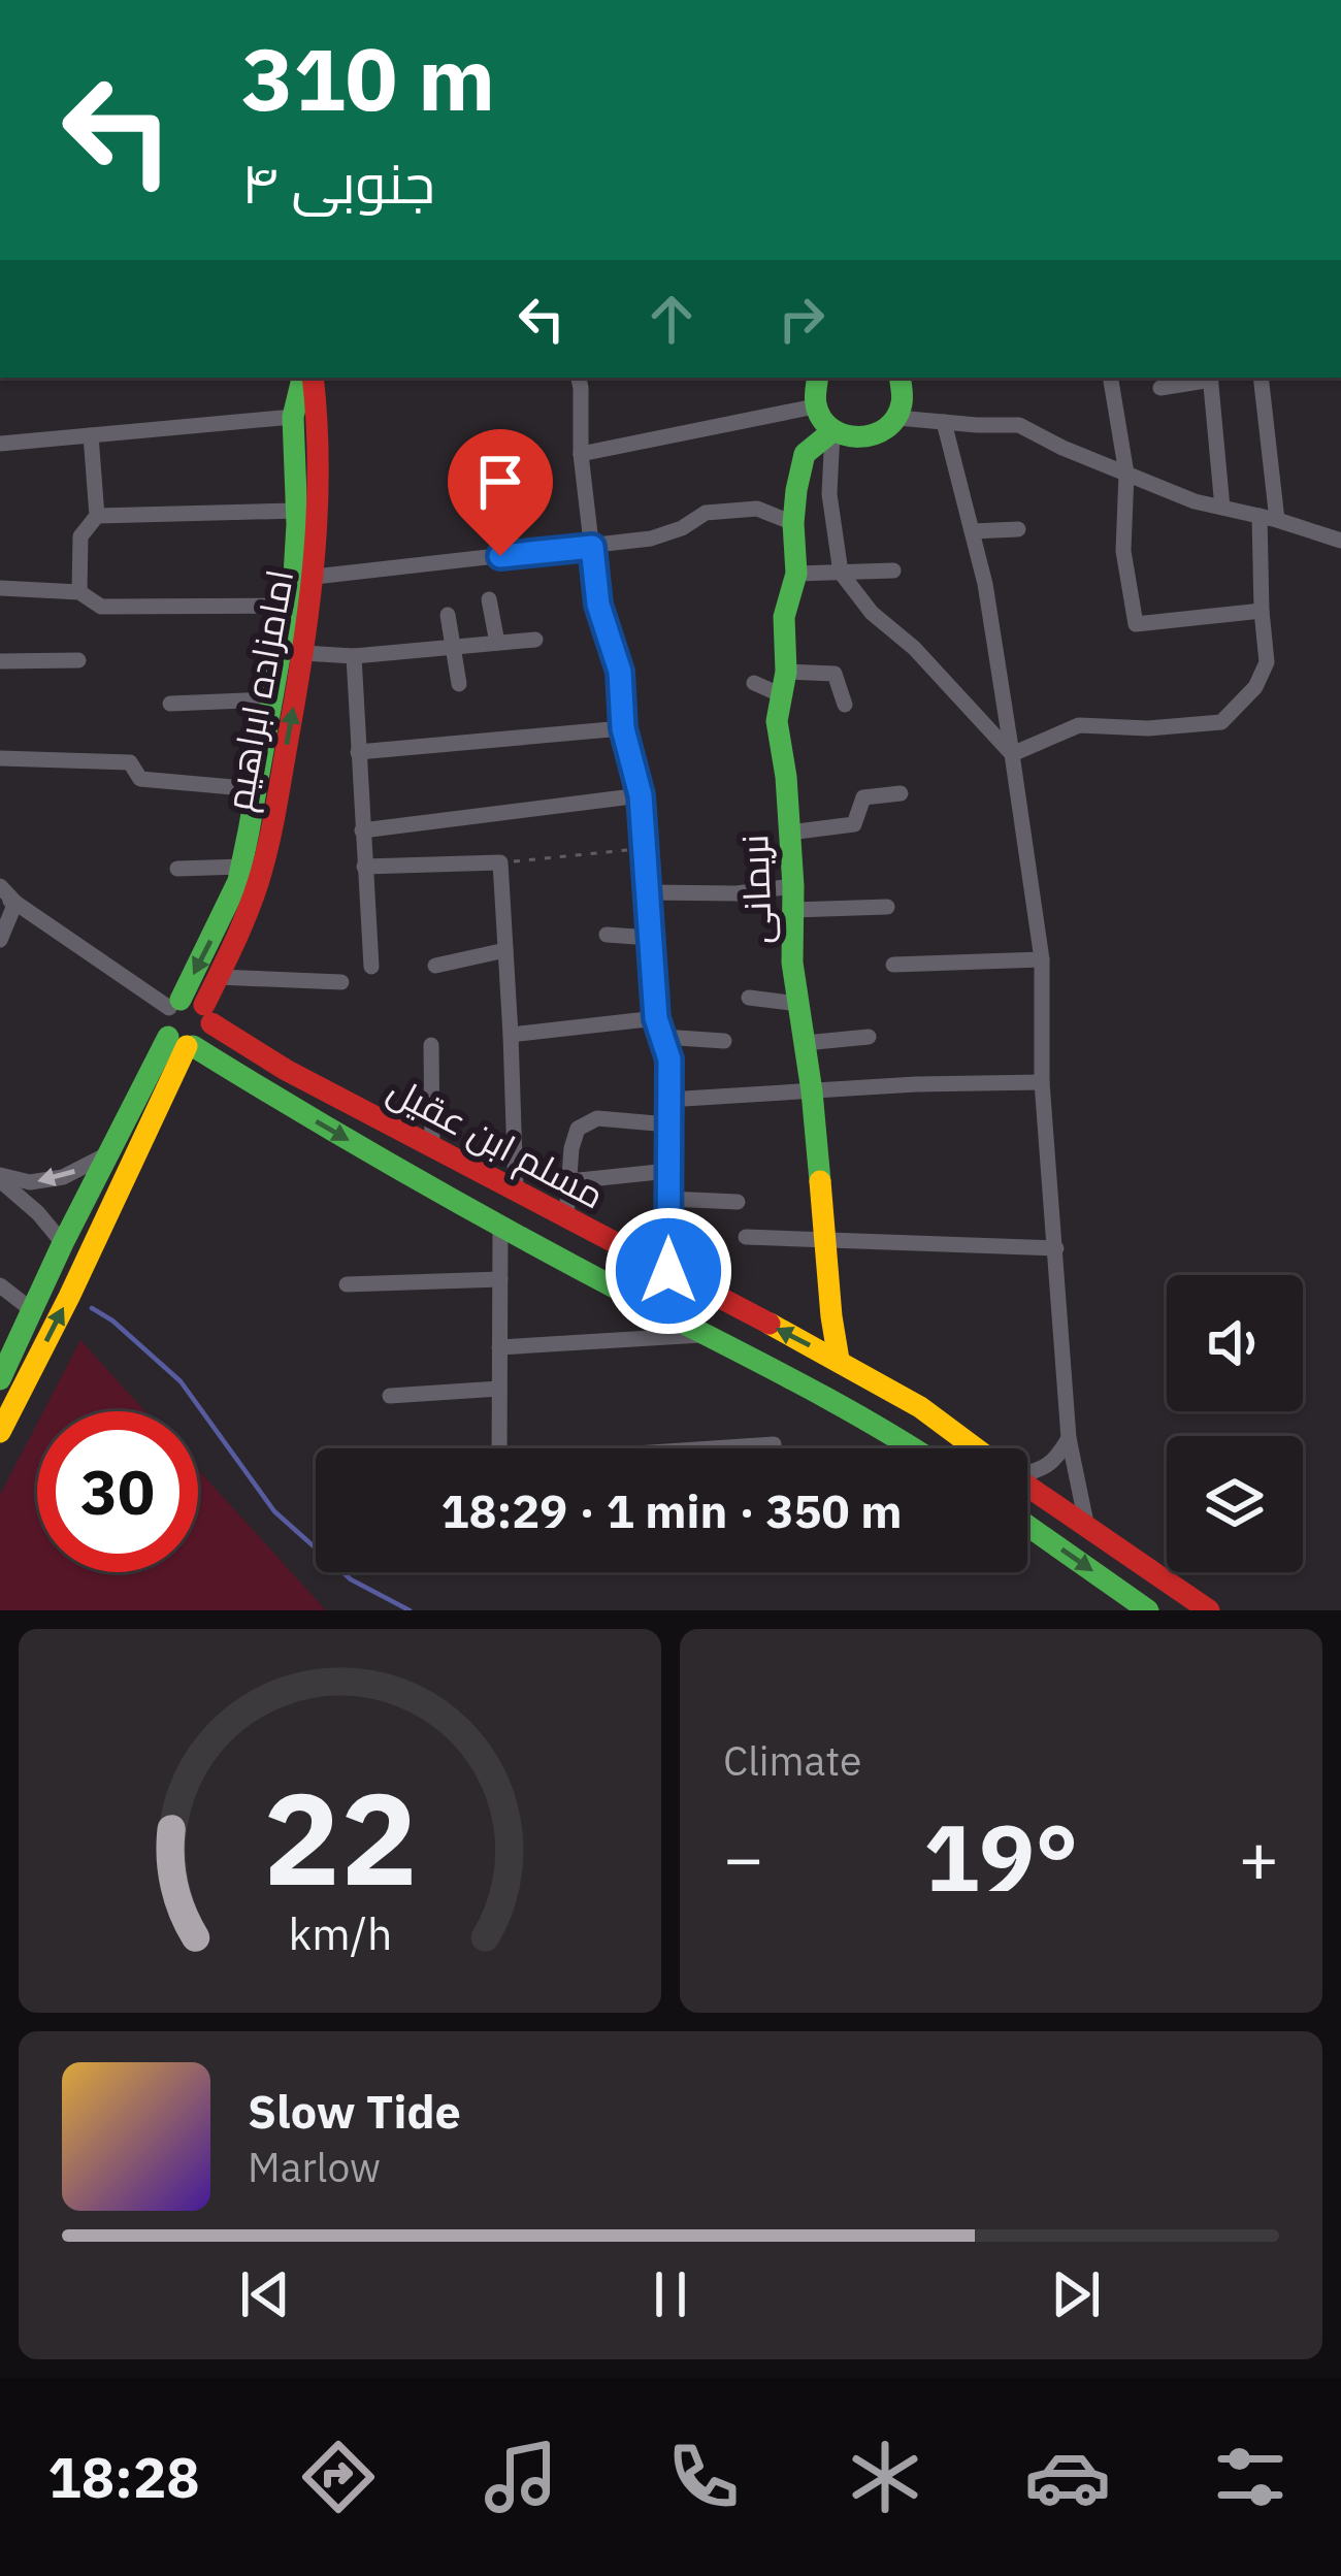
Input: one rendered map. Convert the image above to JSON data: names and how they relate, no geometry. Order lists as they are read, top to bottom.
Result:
{
  "streets": {
    "street": ["امامزاده ابراهیم", "نریمانی", "مسلم ابن عقیل"]
  },
  "crossings": [
    ["امامزاده ابراهیم", "مسلم ابن عقیل"],
    ["نریمانی", "مسلم ابن عقیل"]
  ],
  "page": {
    "turn": ["310 m", "۴ جنوبی"],
    "limit": "30",
    "trip": "18:29 · 1 min · 350 m",
    "tile": "Climate",
    "heat": ["−", "19°", "+"],
    "song": ["Slow Tide", "Marlow"],
    "tabs": "18:28",
    "gauge": ["22", "km/h"]
  }
}
